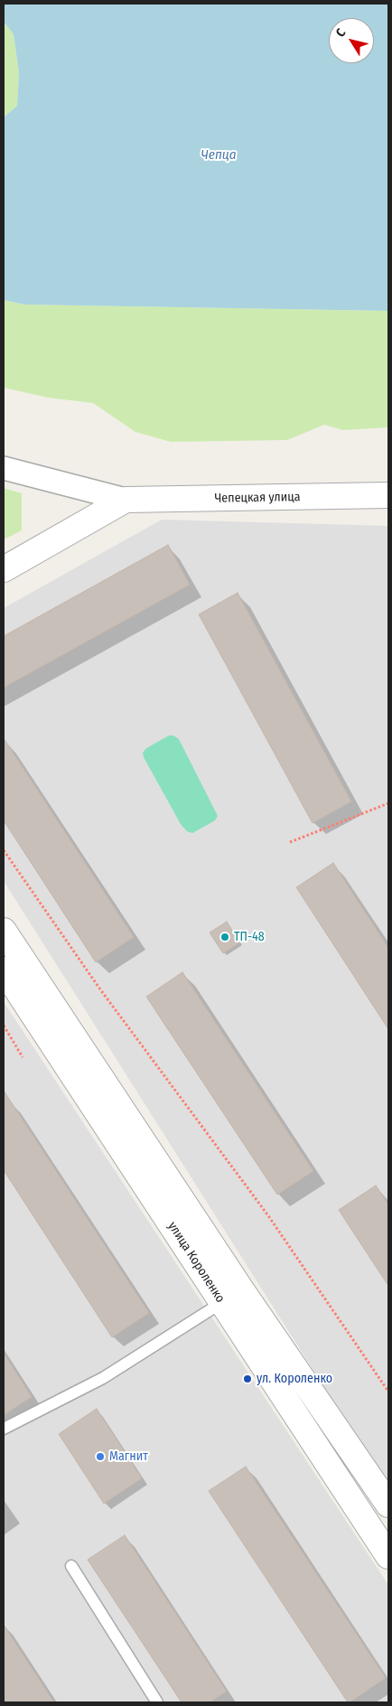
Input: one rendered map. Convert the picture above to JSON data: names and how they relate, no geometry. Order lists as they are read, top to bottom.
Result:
{
  "streets": {
    "street": ["Чепецкая улица", "улица Короленко"]
  },
  "water": ["Чепца"],
  "places": ["ТП-48", "ул. Короленко", "Магнит"],
  "north": "top left"
}
